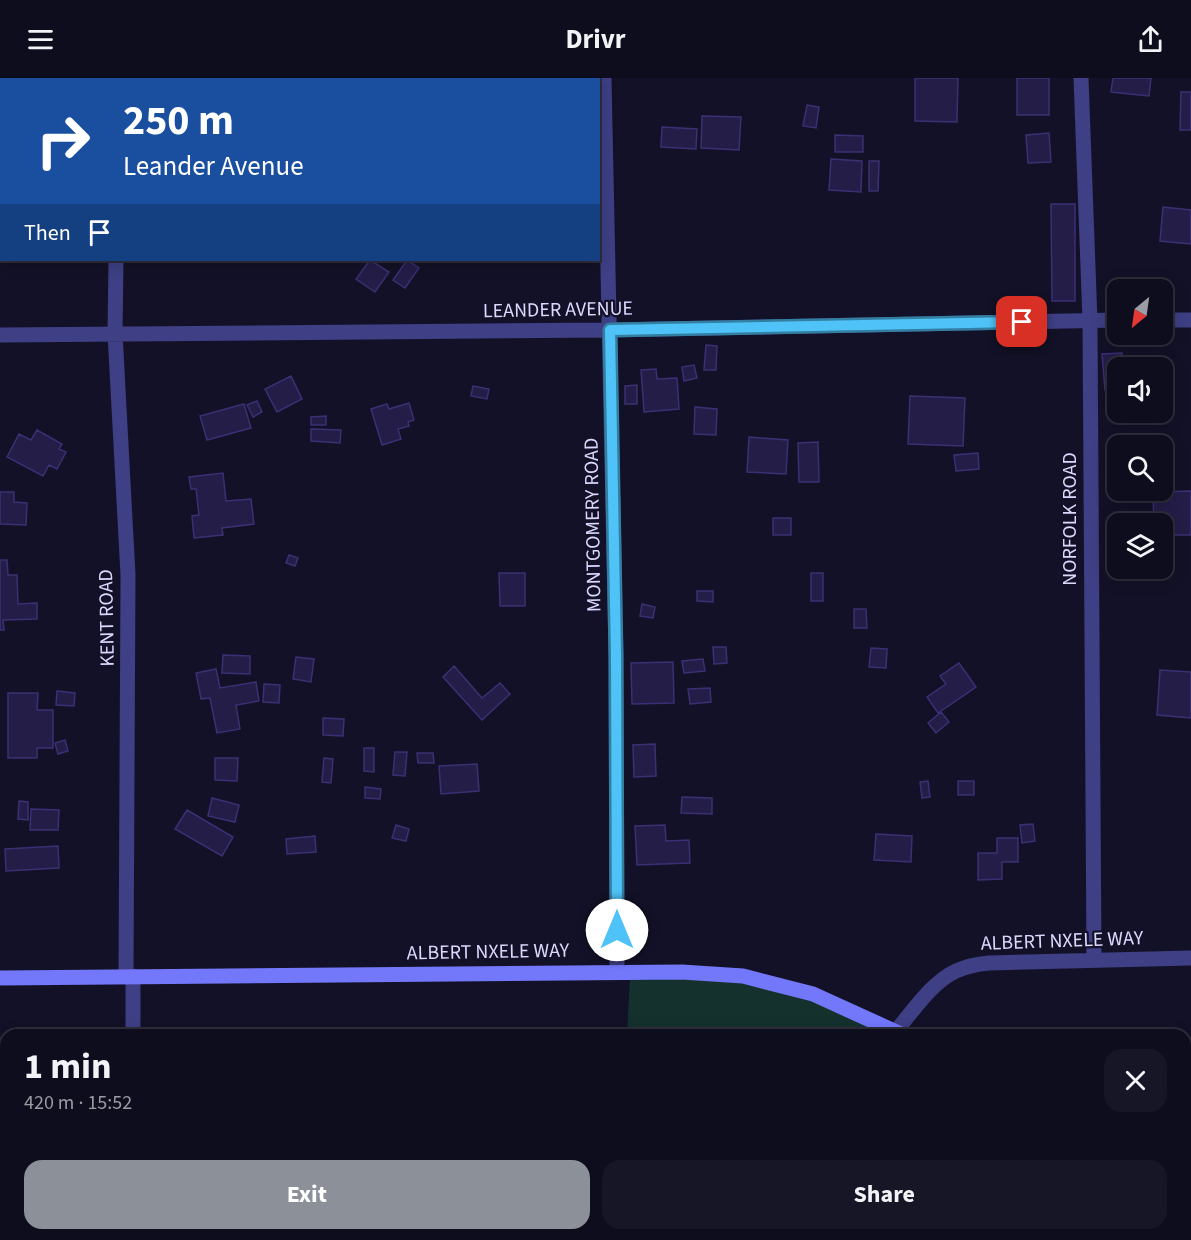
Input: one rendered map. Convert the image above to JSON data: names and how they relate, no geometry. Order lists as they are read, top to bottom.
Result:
{
  "streets": {
    "main road": ["ALBERT NXELE WAY"],
    "street": [
      "LEANDER AVENUE",
      "NORFOLK ROAD",
      "MONTGOMERY ROAD",
      "KENT ROAD"
    ]
  },
  "crossings": [
    ["LEANDER AVENUE", "NORFOLK ROAD"],
    ["LEANDER AVENUE", "MONTGOMERY ROAD"],
    ["LEANDER AVENUE", "KENT ROAD"],
    ["NORFOLK ROAD", "ALBERT NXELE WAY"],
    ["MONTGOMERY ROAD", "ALBERT NXELE WAY"],
    ["KENT ROAD", "ALBERT NXELE WAY"]
  ],
  "north": "bottom left",
  "page": {
    "header": "Drivr",
    "turn": ["250 m", "Leander Avenue"],
    "then": "Then",
    "heading": ["1 min", "420 m · 15:52"],
    "buttons": ["Exit", "Share"]
  }
}
